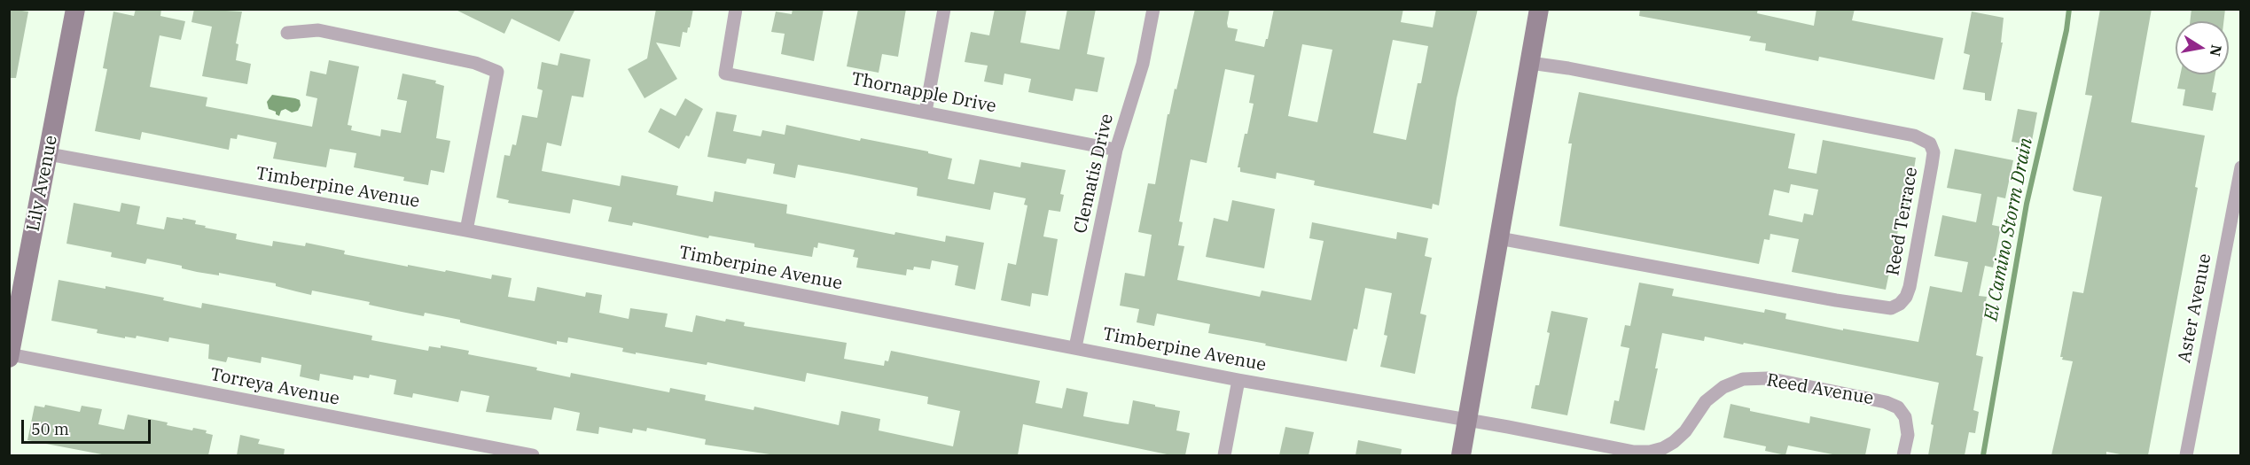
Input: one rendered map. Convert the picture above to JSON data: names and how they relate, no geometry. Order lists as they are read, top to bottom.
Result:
{
  "streets": {
    "main road": ["Lily Avenue"],
    "street": [
      "Thornapple Drive",
      "Clematis Drive",
      "Timberpine Avenue",
      "Reed Terrace",
      "Aster Avenue",
      "Torreya Avenue",
      "Reed Avenue"
    ]
  },
  "crossings": [
    ["Thornapple Drive", "Clematis Drive"],
    ["Clematis Drive", "Timberpine Avenue"],
    ["Lily Avenue", "Timberpine Avenue"],
    ["Lily Avenue", "Torreya Avenue"],
    ["Timberpine Avenue", "Reed Avenue"]
  ],
  "water": ["El Camino Storm Drain"],
  "scale_bar": "50 m",
  "north": "right"
}
